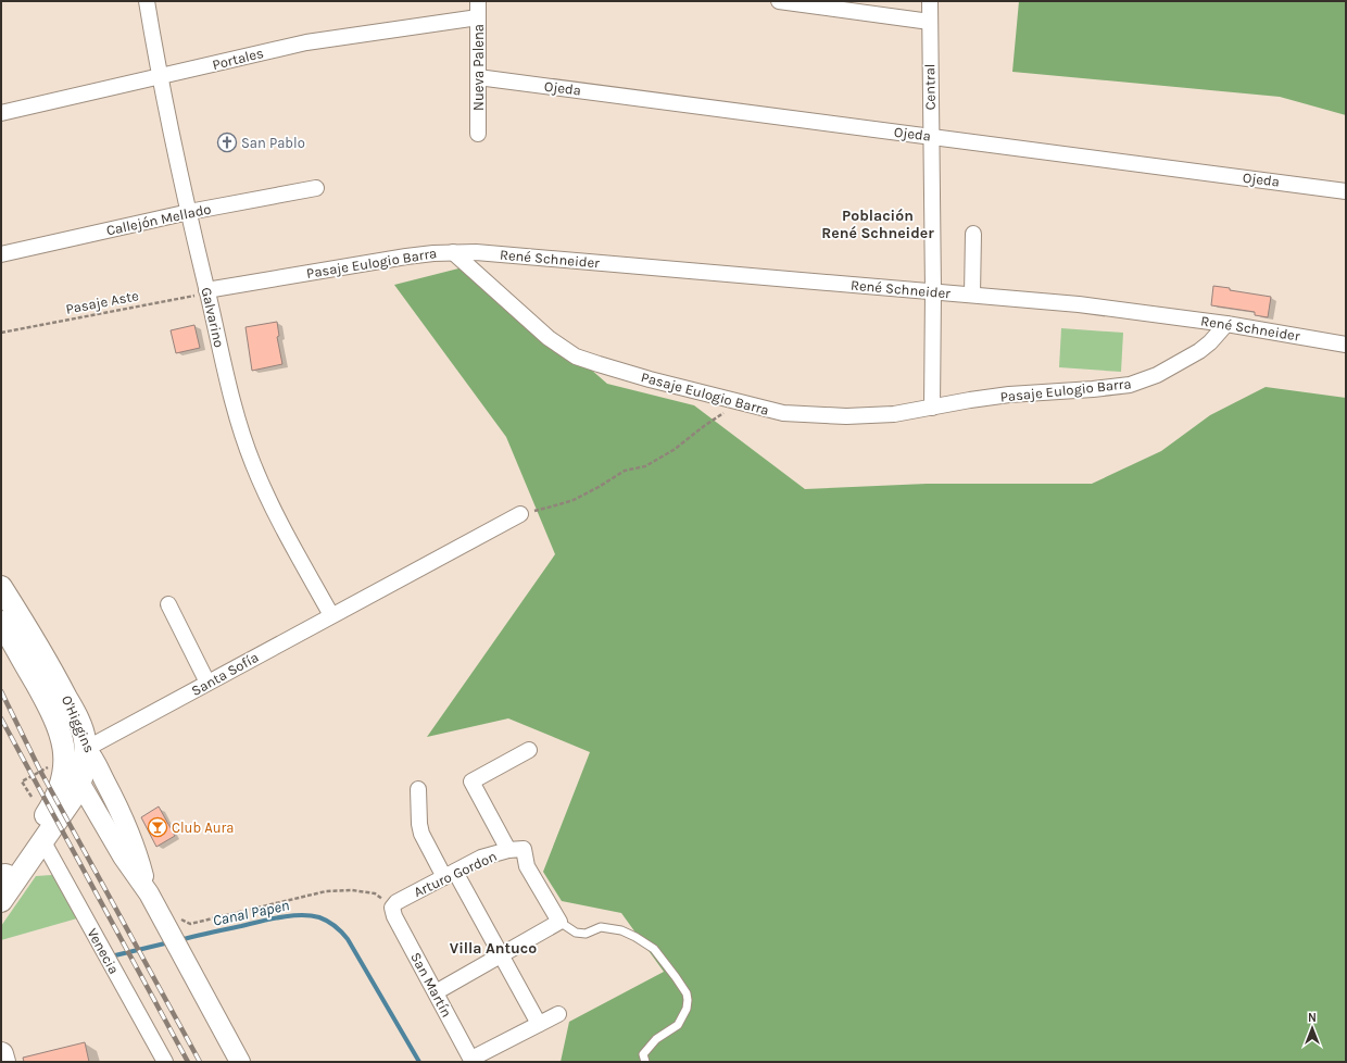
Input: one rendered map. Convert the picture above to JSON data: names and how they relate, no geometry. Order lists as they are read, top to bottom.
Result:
{
  "streets": {
    "main road": ["O'Higgins"],
    "street": [
      "Portales",
      "Nueva Palena",
      "Central",
      "Ojeda",
      "Callejón Mellado",
      "René Schneider",
      "Pasaje Eulogio Barra",
      "Galvarino",
      "Santa Sofía",
      "Arturo Gordon",
      "Venecia",
      "San Martín"
    ],
    "path": ["Pasaje Aste"]
  },
  "crossings": [
    ["Portales", "Nueva Palena"],
    ["Portales", "Galvarino"],
    ["Nueva Palena", "Ojeda"],
    ["Central", "Ojeda"],
    ["Central", "René Schneider"],
    ["Central", "Pasaje Eulogio Barra"],
    ["Callejón Mellado", "Galvarino"],
    ["René Schneider", "Pasaje Eulogio Barra"],
    ["Pasaje Eulogio Barra", "Pasaje Aste"],
    ["Pasaje Eulogio Barra", "Galvarino"],
    ["Pasaje Aste", "Galvarino"],
    ["Galvarino", "Santa Sofía"],
    ["Santa Sofía", "O'Higgins"],
    ["Arturo Gordon", "San Martín"]
  ],
  "districts": ["Población René Schneider", "Villa Antuco"],
  "water": ["Canal Papen"],
  "places": {
    "church": ["San Pablo"],
    "bar": ["Club Aura"]
  },
  "north": "top"
}
